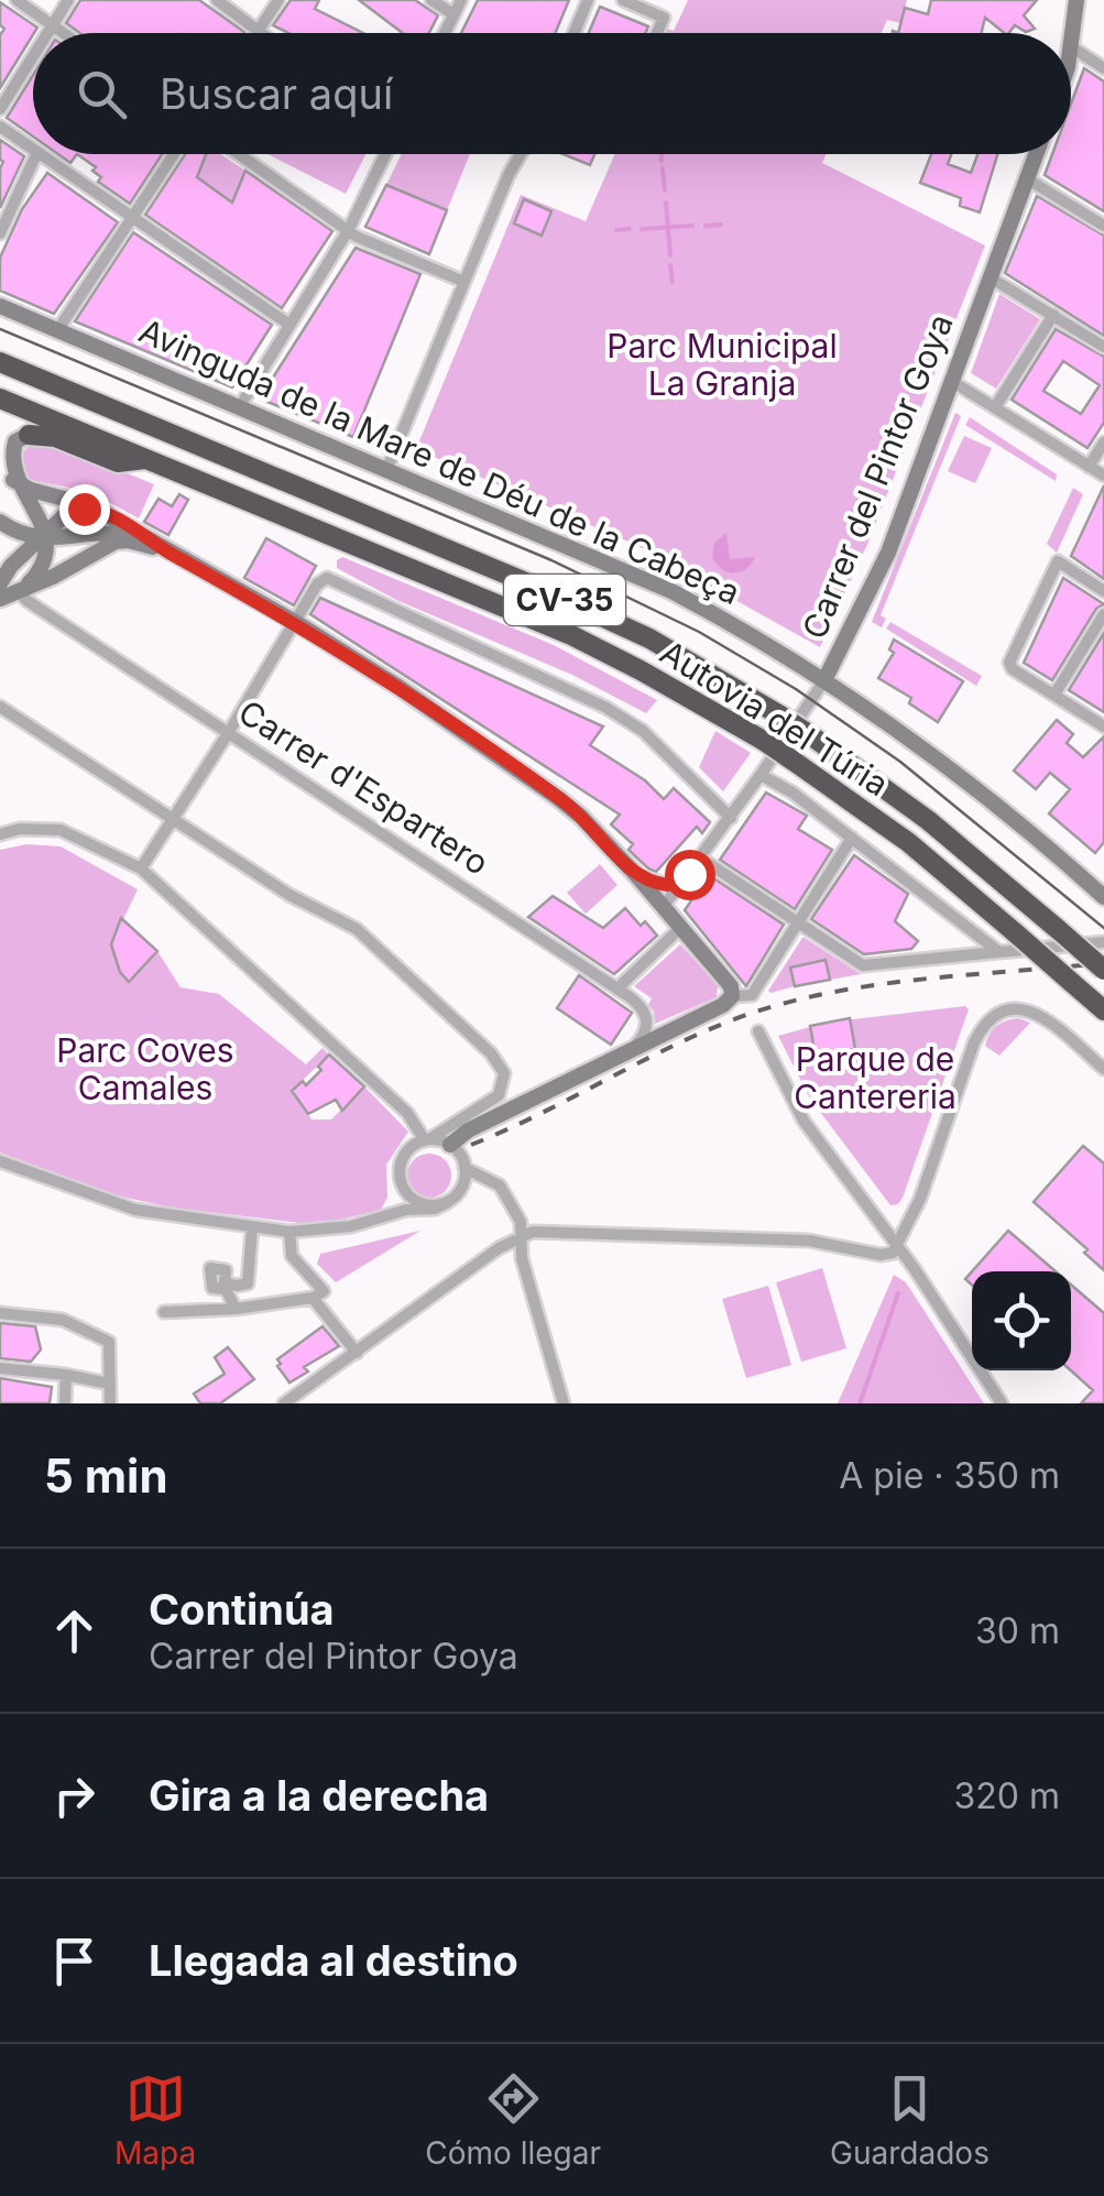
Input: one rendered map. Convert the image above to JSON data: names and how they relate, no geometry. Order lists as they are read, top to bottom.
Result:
{
  "streets": {
    "highway": ["CV-35", "Autovia del Túria"],
    "street": ["Avinguda de la Mare de Déu de la Cabeça", "Carrer del Pintor Goya", "Carrer d'Espartero"]
  },
  "crossings": [
    ["Avinguda de la Mare de Déu de la Cabeça", "Carrer del Pintor Goya"]
  ],
  "parks": ["Parc Municipal La Granja", "Parc Coves Camales", "Parque de Cantereria"],
  "page": {
    "search": "Buscar aquí",
    "heading": ["5 min", "A pie · 350 m"],
    "list": [
      ["Continúa", "Carrer del Pintor Goya", "30 m"],
      ["Gira a la derecha", "320 m"],
      "Llegada al destino"
    ],
    "nav": ["Mapa", "Cómo llegar", "Guardados"]
  }
}
